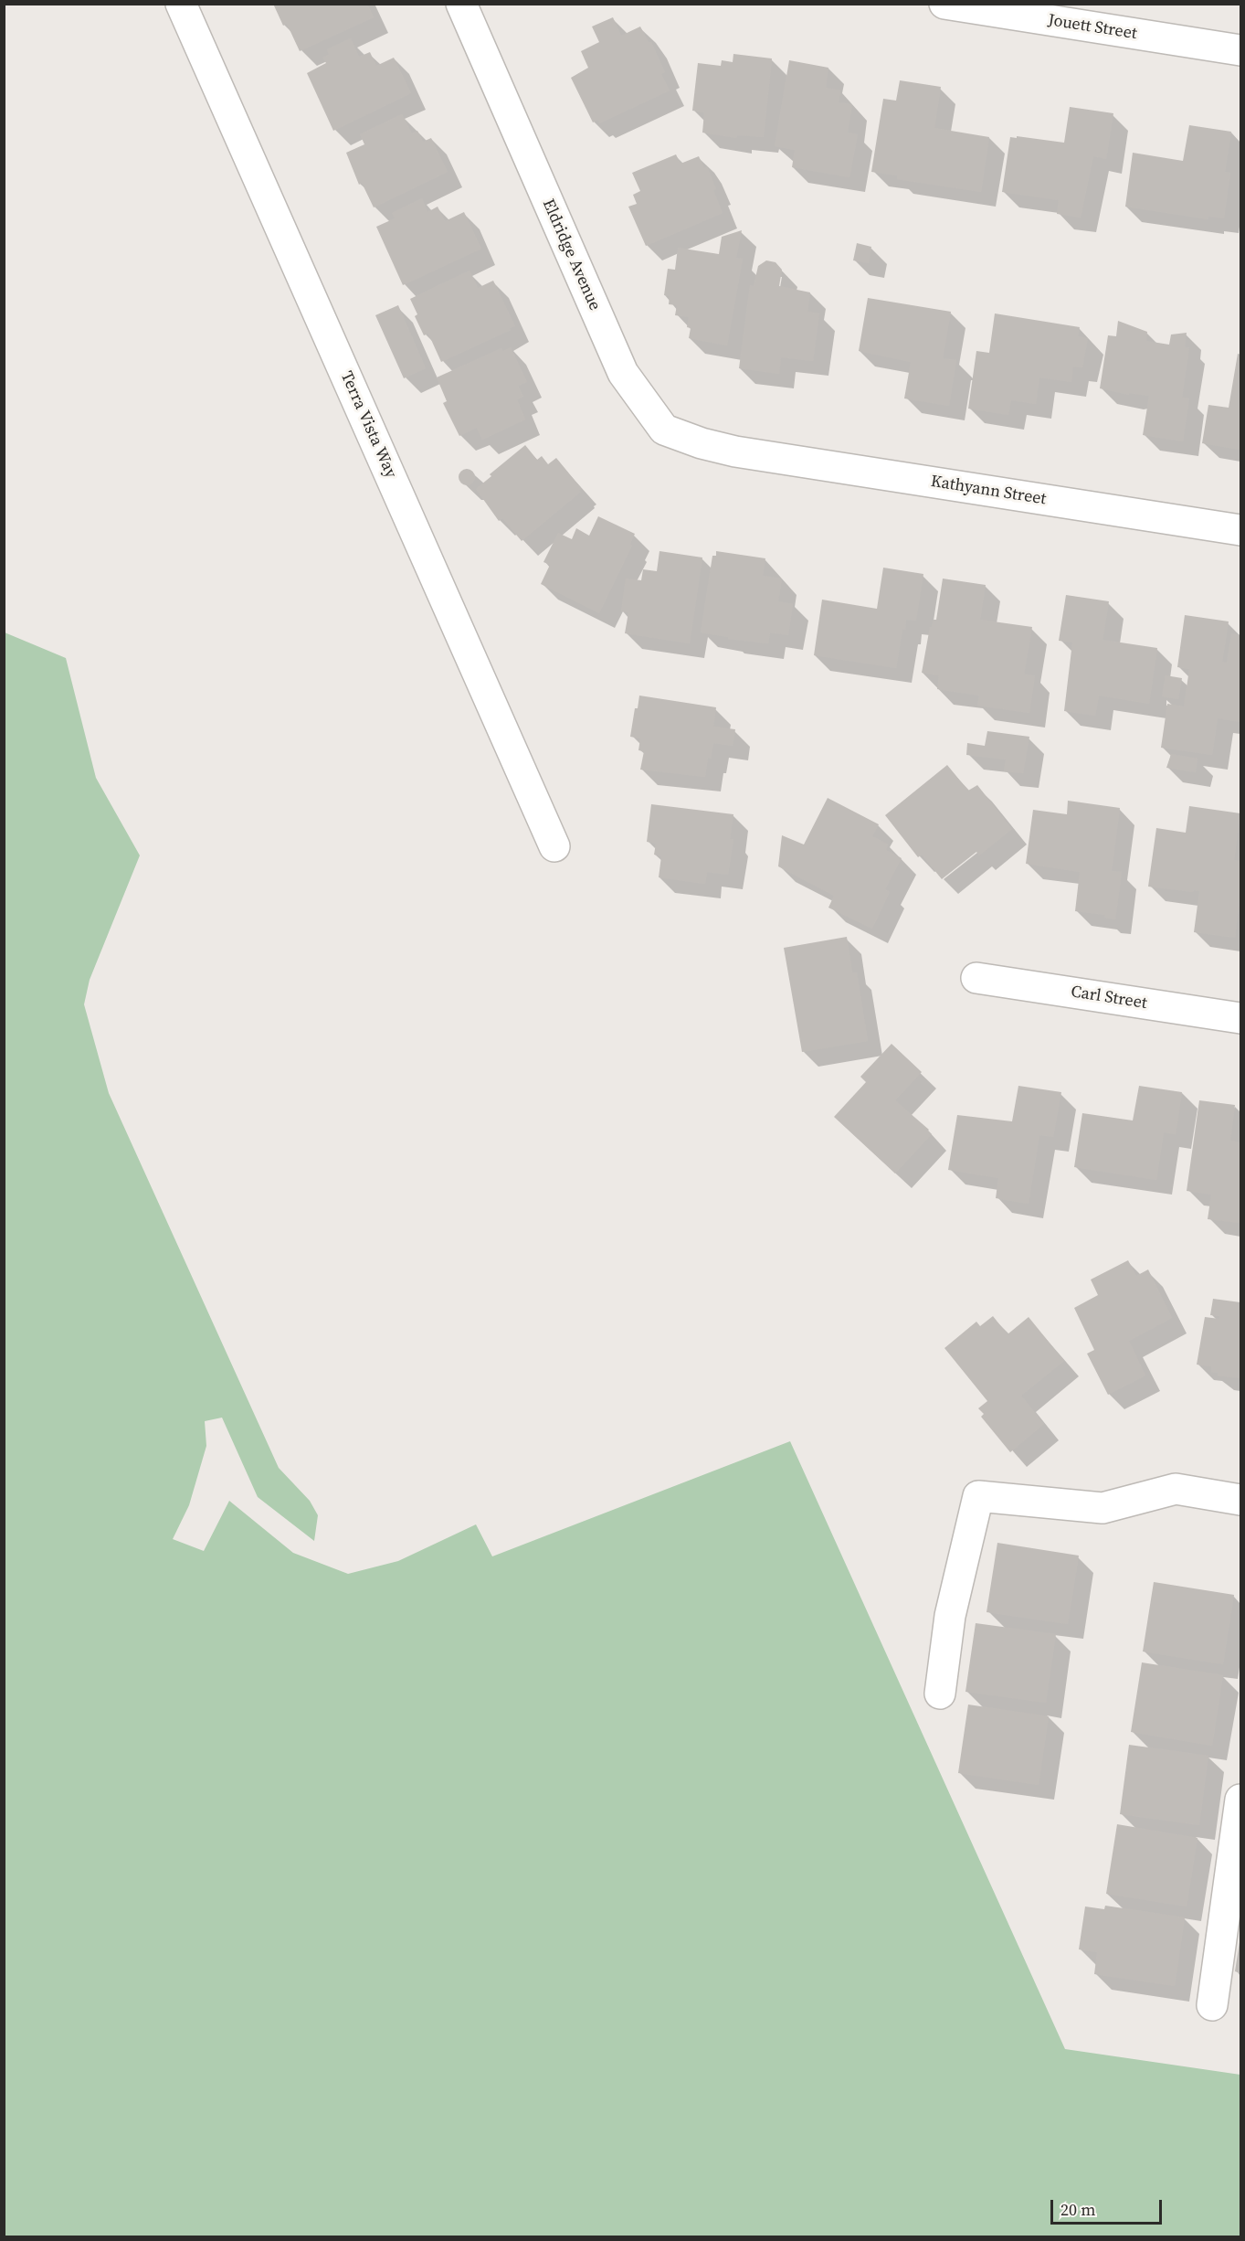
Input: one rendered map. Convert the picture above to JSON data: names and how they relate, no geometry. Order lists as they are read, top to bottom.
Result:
{
  "streets": {
    "street": [
      "Jouett Street",
      "Eldridge Avenue",
      "Terra Vista Way",
      "Kathyann Street",
      "Carl Street"
    ]
  },
  "crossings": [
    ["Eldridge Avenue", "Kathyann Street"]
  ],
  "scale_bar": "20 m"
}
